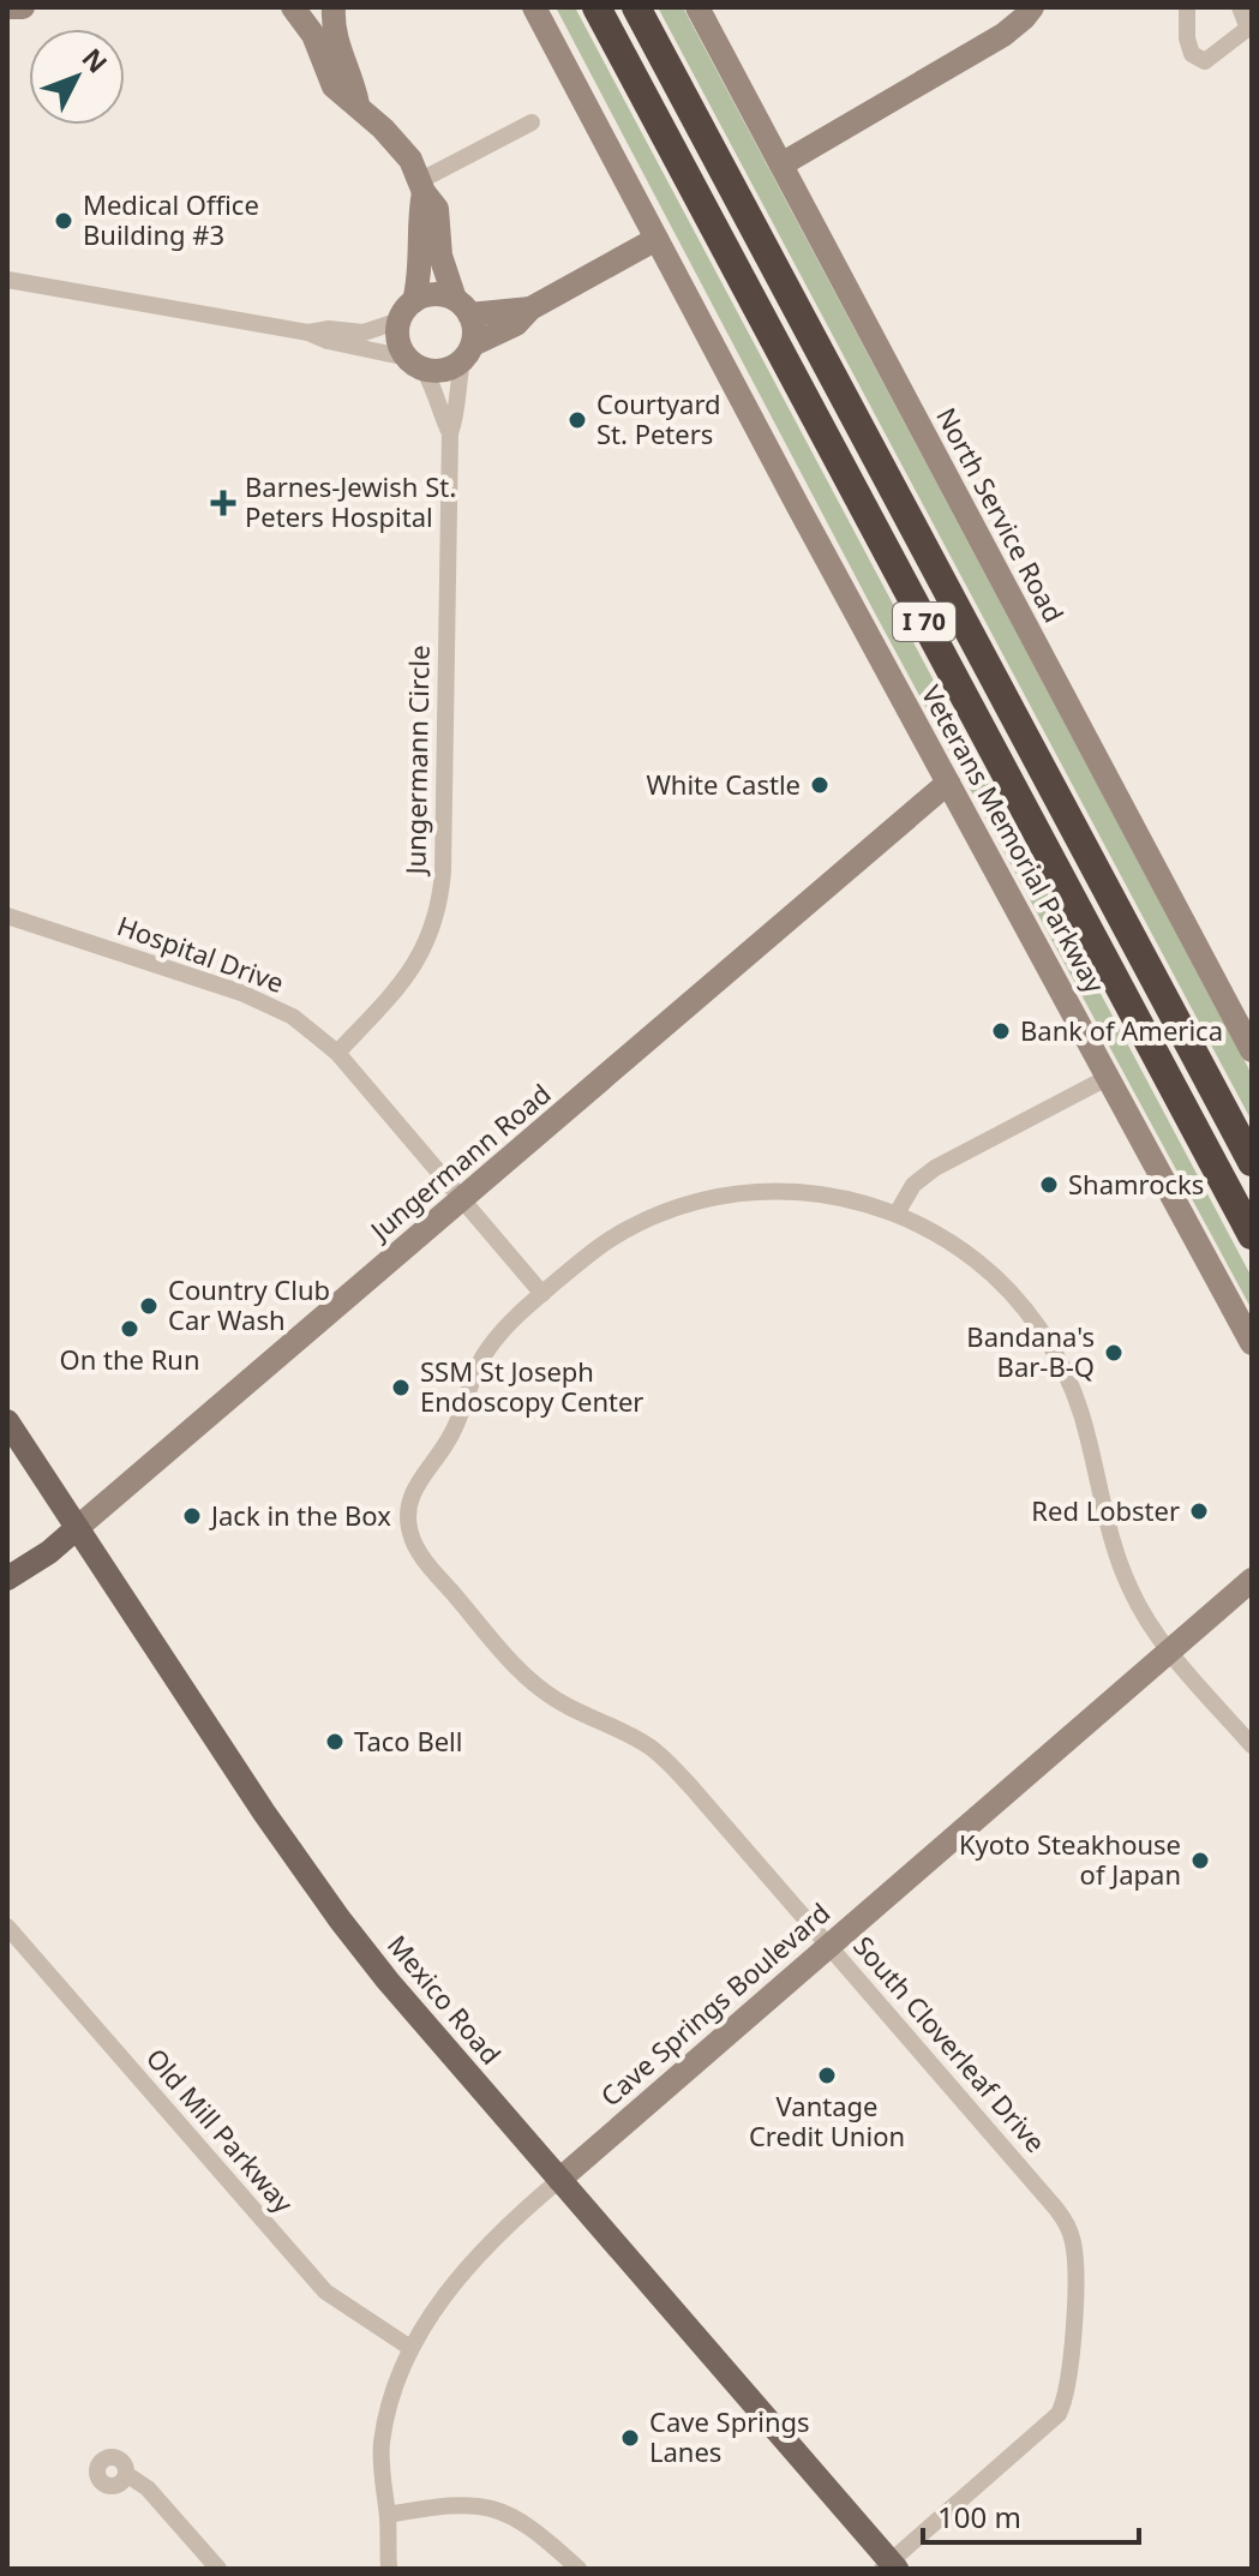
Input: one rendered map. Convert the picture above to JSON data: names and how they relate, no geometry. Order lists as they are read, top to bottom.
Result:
{
  "streets": {
    "highway": ["I 70"],
    "main road": ["Jungermann Road", "Mexico Road"],
    "street": [
      "North Service Road",
      "Jungermann Circle",
      "Veterans Memorial Parkway",
      "Hospital Drive",
      "Cave Springs Boulevard",
      "South Cloverleaf Drive",
      "Old Mill Parkway"
    ]
  },
  "crossings": [
    ["Jungermann Circle", "Hospital Drive"],
    ["Veterans Memorial Parkway", "Jungermann Road"],
    ["Hospital Drive", "Jungermann Road"],
    ["Hospital Drive", "South Cloverleaf Drive"],
    ["Jungermann Road", "Mexico Road"],
    ["Mexico Road", "Cave Springs Boulevard"],
    ["Mexico Road", "South Cloverleaf Drive"],
    ["Cave Springs Boulevard", "South Cloverleaf Drive"],
    ["Cave Springs Boulevard", "Old Mill Parkway"]
  ],
  "places": {
    "other": [
      "Medical Office Building #3",
      "Courtyard St. Peters",
      "White Castle",
      "Bank of America",
      "Shamrocks",
      "Country Club Car Wash",
      "On the Run",
      "Bandana's Bar-B-Q",
      "SSM St Joseph Endoscopy Center",
      "Red Lobster",
      "Jack in the Box",
      "Taco Bell",
      "Kyoto Steakhouse of Japan",
      "Vantage Credit Union",
      "Cave Springs Lanes"
    ],
    "health": ["Barnes-Jewish St. Peters Hospital"]
  },
  "scale_bar": "100 m",
  "north": "top right"
}
